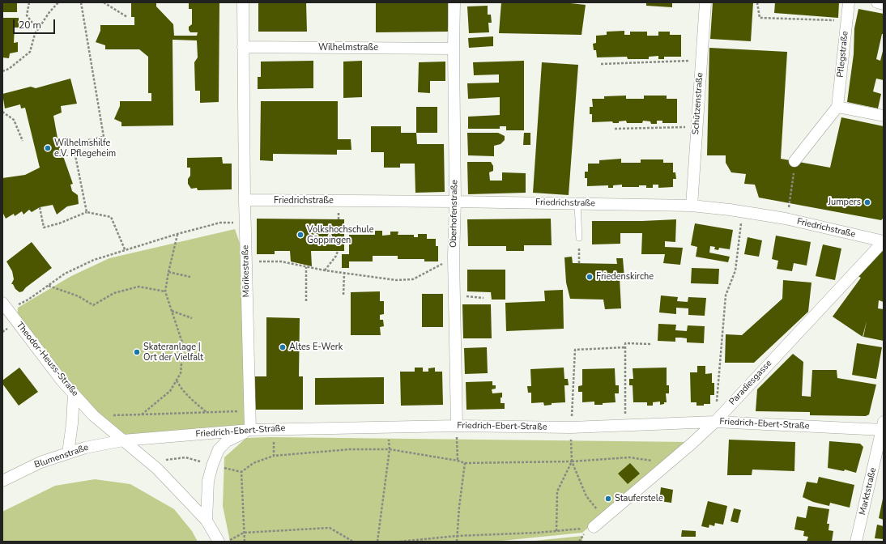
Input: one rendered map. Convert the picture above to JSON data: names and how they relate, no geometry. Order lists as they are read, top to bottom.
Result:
{
  "streets": {
    "street": [
      "Wilhelmstraße",
      "Pflegstraße",
      "Schützenstraße",
      "Friedrichstraße",
      "Oberhofenstraße",
      "Mörikestraße",
      "Theodor-Heuss-Straße",
      "Paradiesgasse",
      "Friedrich-Ebert-Straße",
      "Blumenstraße",
      "Marktstraße"
    ]
  },
  "crossings": [
    ["Wilhelmstraße", "Oberhofenstraße"],
    ["Wilhelmstraße", "Mörikestraße"],
    ["Schützenstraße", "Friedrichstraße"],
    ["Friedrichstraße", "Oberhofenstraße"],
    ["Friedrichstraße", "Mörikestraße"],
    ["Friedrichstraße", "Paradiesgasse"],
    ["Oberhofenstraße", "Friedrich-Ebert-Straße"],
    ["Mörikestraße", "Friedrich-Ebert-Straße"],
    ["Theodor-Heuss-Straße", "Friedrich-Ebert-Straße"],
    ["Theodor-Heuss-Straße", "Blumenstraße"],
    ["Paradiesgasse", "Friedrich-Ebert-Straße"],
    ["Friedrich-Ebert-Straße", "Blumenstraße"],
    ["Friedrich-Ebert-Straße", "Marktstraße"]
  ],
  "places": [
    "Wilhelmshilfe e.V. Pflegeheim",
    "Jumpers",
    "Volkshochschule Göppingen",
    "Friedenskirche",
    "Altes E-Werk",
    "Skateranlage | Ort der Vielfalt",
    "Stauferstele"
  ],
  "scale_bar": "20 m"
}
